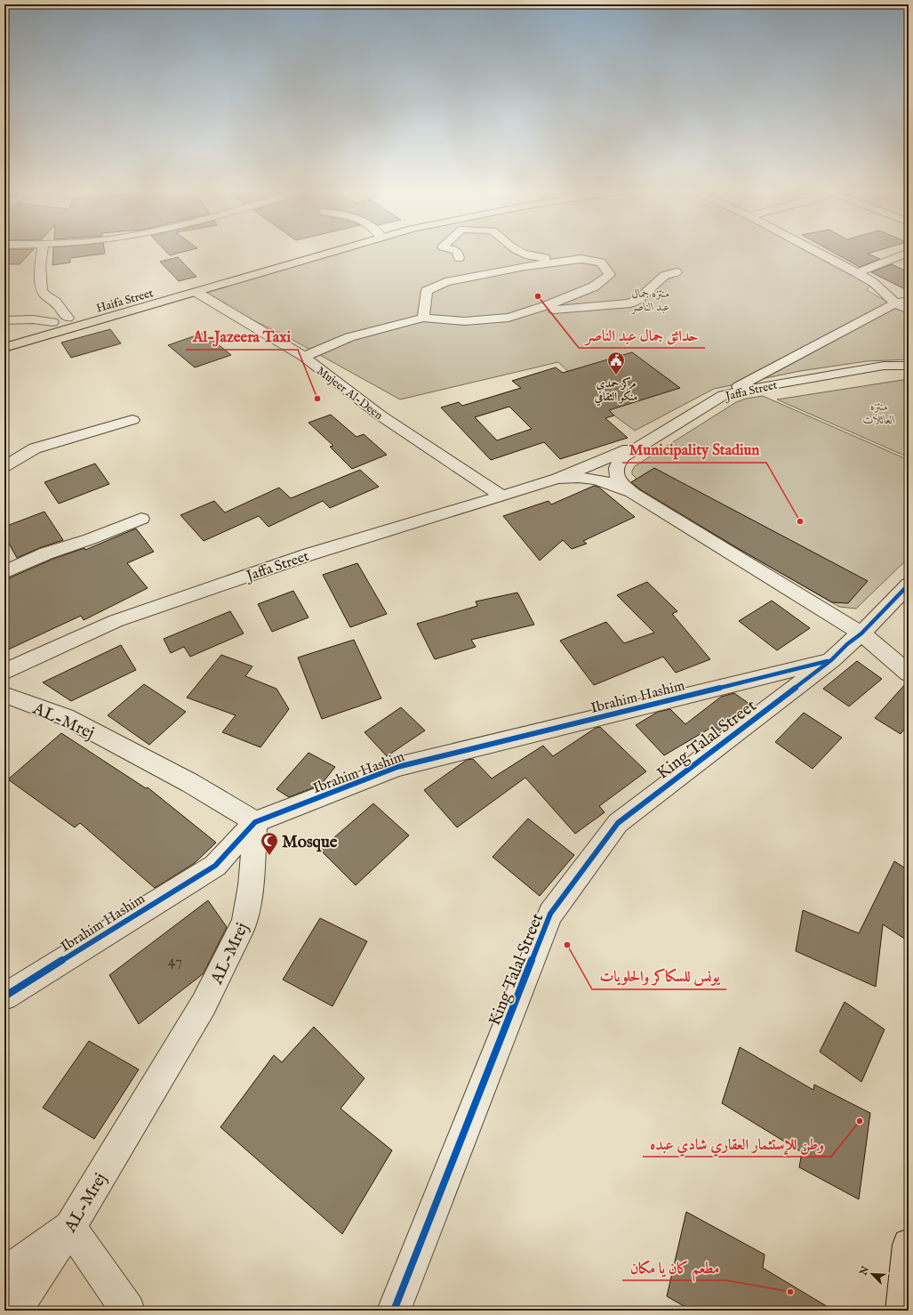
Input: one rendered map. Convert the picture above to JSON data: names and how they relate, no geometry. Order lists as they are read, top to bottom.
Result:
{
  "streets": {
    "main road": ["Haifa Street"],
    "street": [
      "Jaffa Street",
      "Mujeer Al-Deen",
      "Ibrahim Hashim",
      "AL-Mrej",
      "King Talal Street"
    ]
  },
  "crossings": [
    ["Haifa Street", "Mujeer Al-Deen"],
    ["Jaffa Street", "Mujeer Al-Deen"],
    ["Ibrahim Hashim", "AL-Mrej"],
    ["Ibrahim Hashim", "King Talal Street"]
  ],
  "parks": ["منتزه جمال عبد الناصر", "منتزه العائلات"],
  "places": {
    "other": [
      "حدائق جمال عبد الناصر",
      "Al-Jazeera Taxi",
      "Municipality Stadiun",
      "يونس للسكاكر والحلويات",
      "وطن للإستثمار العقاري شادي عبده",
      "مطعم كان يا مكان"
    ],
    "public building": ["مركز حمدي منكو الثقافي"],
    "mosque": ["Mosque"]
  },
  "house_numbers": ["47"],
  "north": "top left"
}
